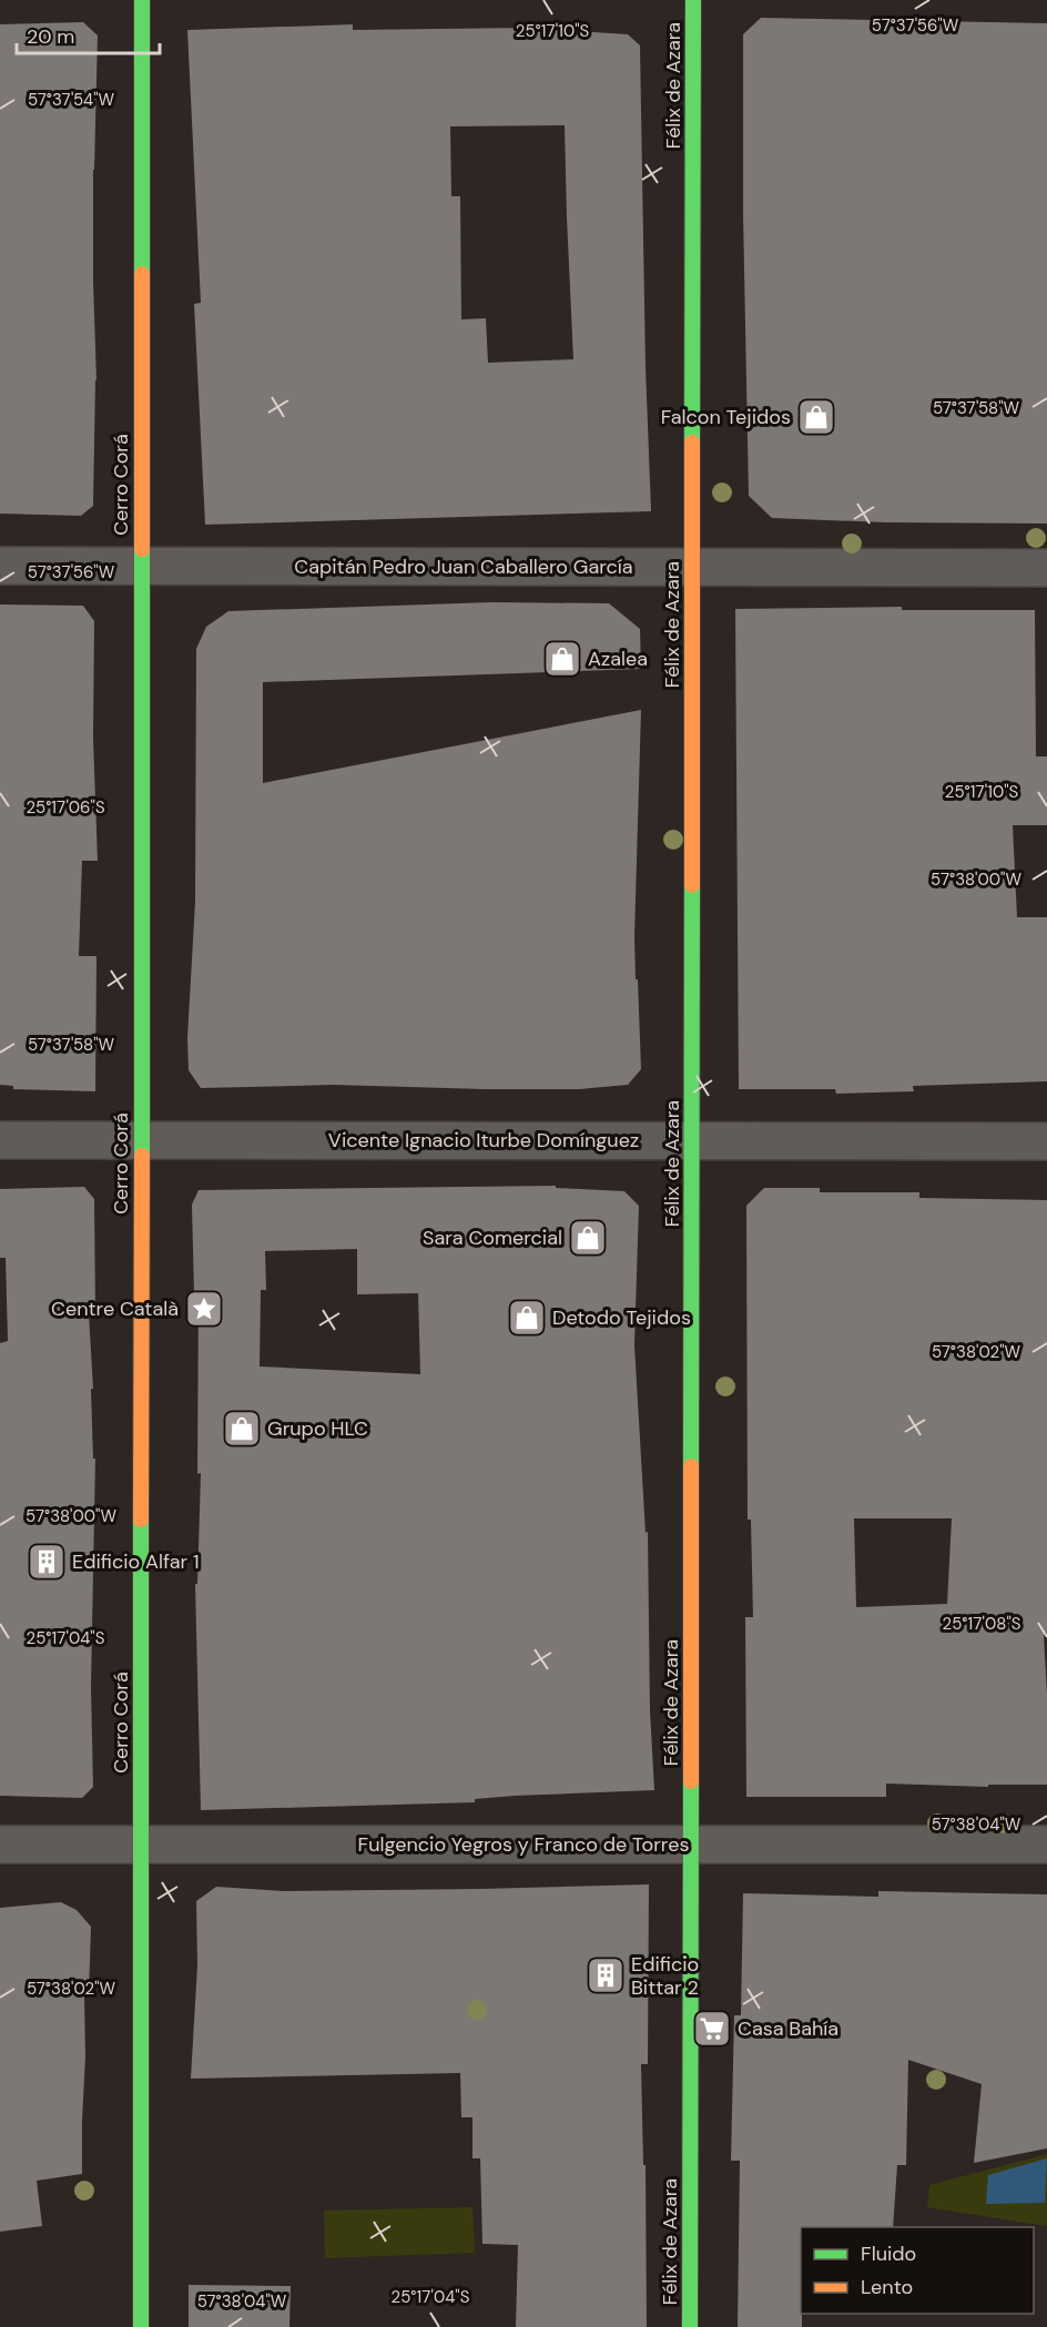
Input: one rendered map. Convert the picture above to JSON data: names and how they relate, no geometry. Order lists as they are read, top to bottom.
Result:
{
  "streets": {
    "street": [
      "Félix de Azara",
      "Cerro Corá",
      "Capitán Pedro Juan Caballero García",
      "Vicente Ignacio Iturbe Domínguez",
      "Fulgencio Yegros y Franco de Torres"
    ]
  },
  "crossings": [
    ["Félix de Azara", "Capitán Pedro Juan Caballero García"],
    ["Félix de Azara", "Vicente Ignacio Iturbe Domínguez"],
    ["Félix de Azara", "Fulgencio Yegros y Franco de Torres"],
    ["Cerro Corá", "Capitán Pedro Juan Caballero García"],
    ["Cerro Corá", "Vicente Ignacio Iturbe Domínguez"],
    ["Cerro Corá", "Fulgencio Yegros y Franco de Torres"]
  ],
  "places": {
    "shop": [
      "Falcon Tejidos",
      "Azalea",
      "Sara Comercial",
      "Detodo Tejidos",
      "Grupo HLC"
    ],
    "place": ["Centre Català"],
    "building": ["Edificio Alfar 1", "Edificio Bittar 2"],
    "supermarket": ["Casa Bahía"]
  },
  "legend": ["Fluido", "Lento"],
  "scale_bar": "20 m",
  "coordinates": [
    "57°37'56\"W",
    "25°17'10\"S",
    "57°37'54\"W",
    "57°37'58\"W",
    "25°17'06\"S",
    "57°38'00\"W",
    "57°38'02\"W",
    "25°17'08\"S",
    "25°17'04\"S",
    "57°38'04\"W"
  ]
}
